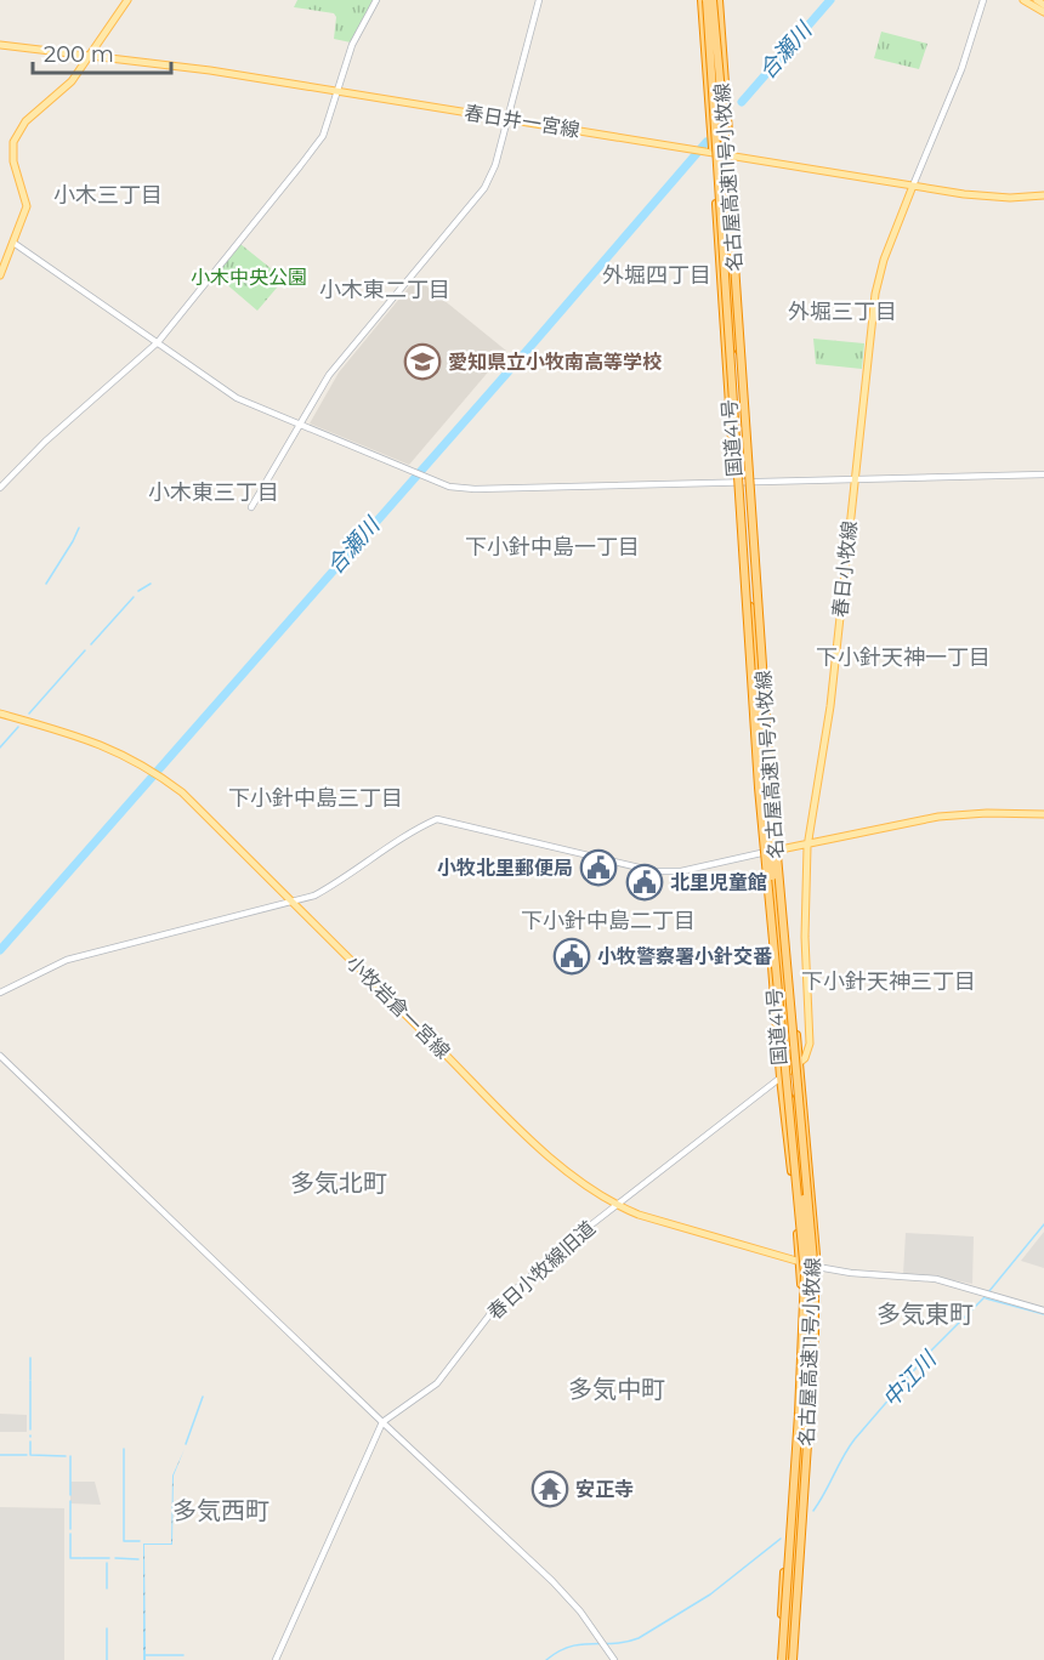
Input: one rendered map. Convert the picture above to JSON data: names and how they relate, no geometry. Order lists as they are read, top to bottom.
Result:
{
  "streets": {
    "highway": ["名古屋高速11号小牧線", "国道41号"],
    "main road": ["春日井一宮線", "春日小牧線", "小牧岩倉一宮線"],
    "street": ["春日小牧線旧道"]
  },
  "crossings": [
    ["春日井一宮線", "国道41号"],
    ["春日井一宮線", "春日小牧線"],
    ["名古屋高速11号小牧線", "国道41号"],
    ["国道41号", "春日小牧線"],
    ["国道41号", "小牧岩倉一宮線"],
    ["国道41号", "春日小牧線旧道"],
    ["小牧岩倉一宮線", "春日小牧線旧道"]
  ],
  "districts": [
    "小木三丁目",
    "外堀四丁目",
    "小木東二丁目",
    "外堀三丁目",
    "小木東三丁目",
    "下小針中島一丁目",
    "下小針天神一丁目",
    "下小針中島三丁目",
    "下小針中島二丁目",
    "下小針天神三丁目",
    "多気北町",
    "多気東町",
    "多気中町",
    "多気西町"
  ],
  "water": ["合瀬川", "中江川"],
  "parks": ["小木中央公園"],
  "places": {
    "school or university": ["愛知県立小牧南高等学校"],
    "public building": ["小牧北里郵便局", "北里児童館", "小牧警察署小針交番"],
    "temple": ["安正寺"]
  },
  "scale_bar": "200 m"
}
